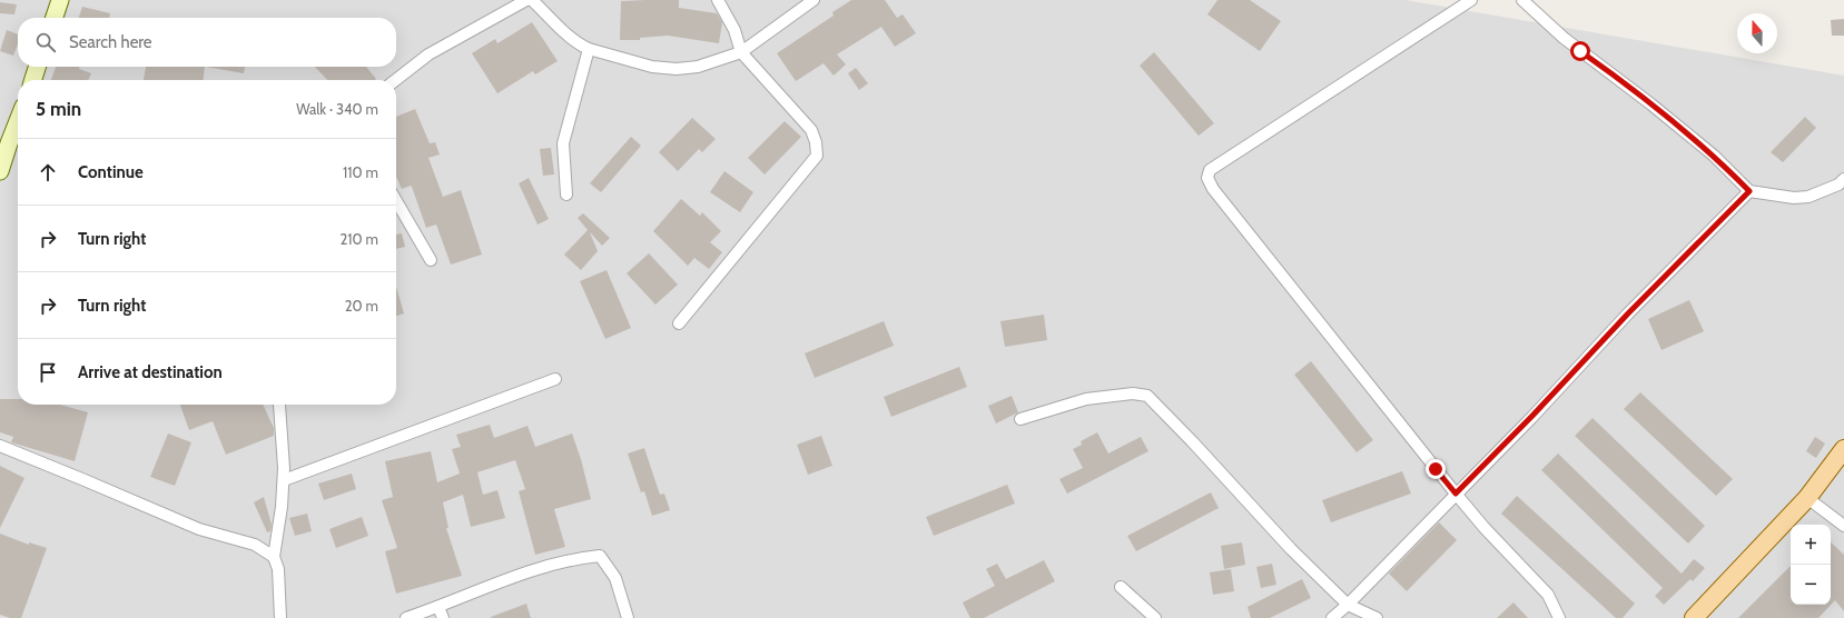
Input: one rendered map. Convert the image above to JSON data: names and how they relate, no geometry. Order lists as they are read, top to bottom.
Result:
{
  "north": "top",
  "page": {
    "search": "Search here",
    "heading": ["5 min", "Walk · 340 m"],
    "list": [
      ["Continue", "110 m"],
      ["Turn right", "210 m"],
      ["Turn right", "20 m"],
      "Arrive at destination"
    ],
    "map_buttons": ["+", "−"]
  }
}
